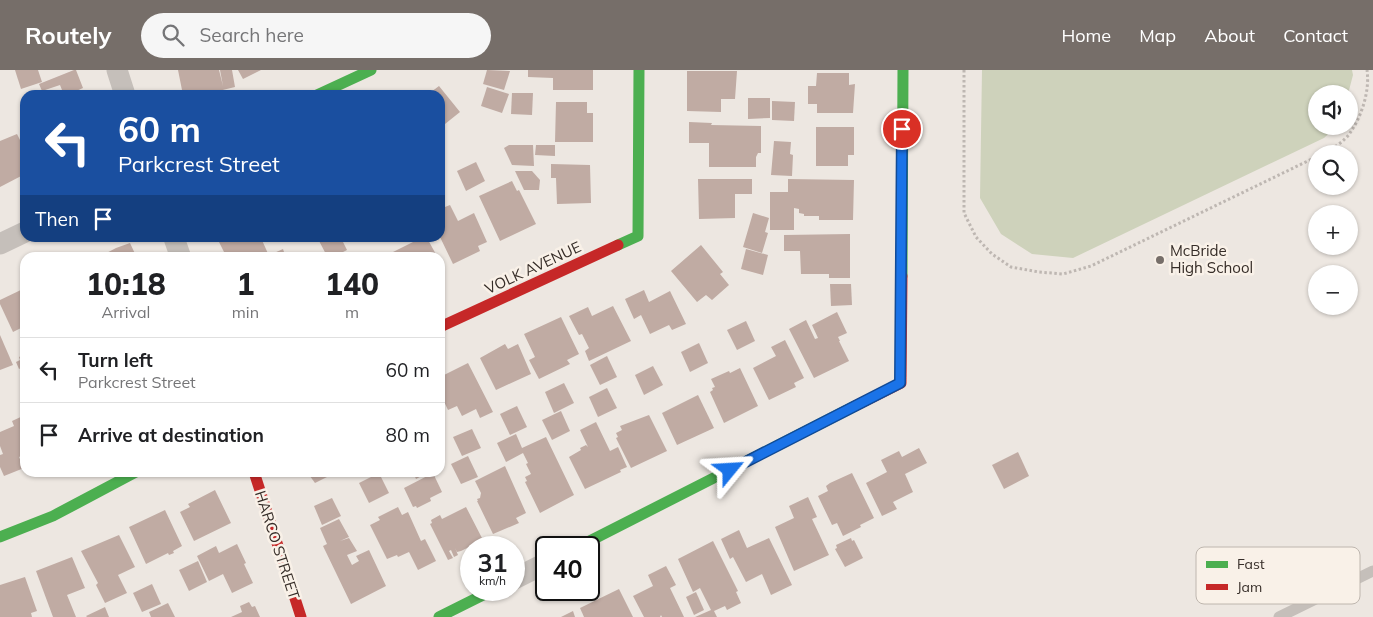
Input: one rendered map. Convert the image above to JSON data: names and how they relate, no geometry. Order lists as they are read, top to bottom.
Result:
{
  "streets": {
    "street": ["VOLK AVENUE", "HARCO STREET"]
  },
  "places": ["McBride High School"],
  "legend": ["Fast", "Jam"],
  "page": {
    "header": "Routely",
    "search": "Search here",
    "nav": [
      "Home",
      "Map",
      "About",
      "Contact"
    ],
    "map_buttons": ["+", "−"],
    "turn": ["60 m", "Parkcrest Street"],
    "then": "Then",
    "eta": [
      "10:18",
      "Arrival",
      "1",
      "min",
      "140",
      "m"
    ],
    "list": [
      {
        "name": "Turn left",
        "note": "Parkcrest Street",
        "value": "60 m"
      },
      {
        "name": "Arrive at destination",
        "value": "80 m"
      }
    ],
    "speed": "31 km/h",
    "limit": "40"
  }
}
